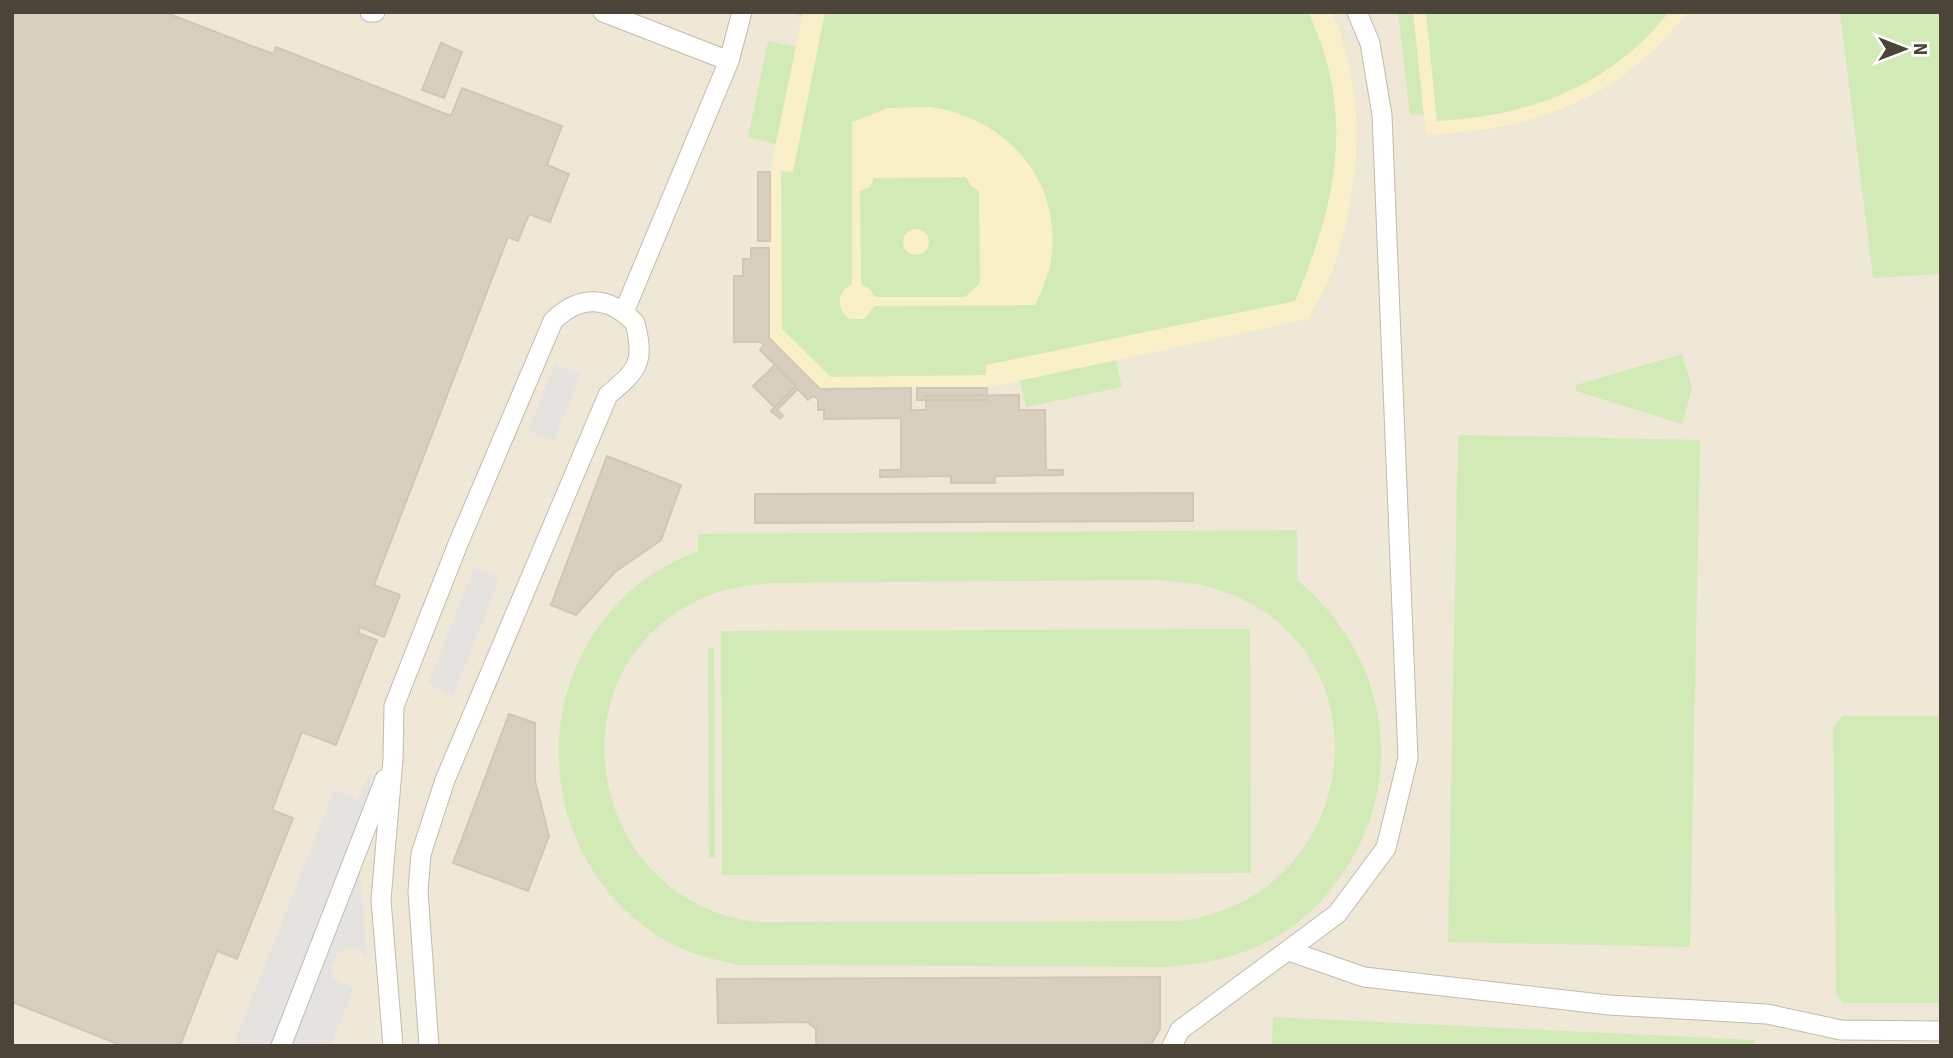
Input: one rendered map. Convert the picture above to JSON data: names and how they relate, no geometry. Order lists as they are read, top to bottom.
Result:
{
  "north": "right"
}
